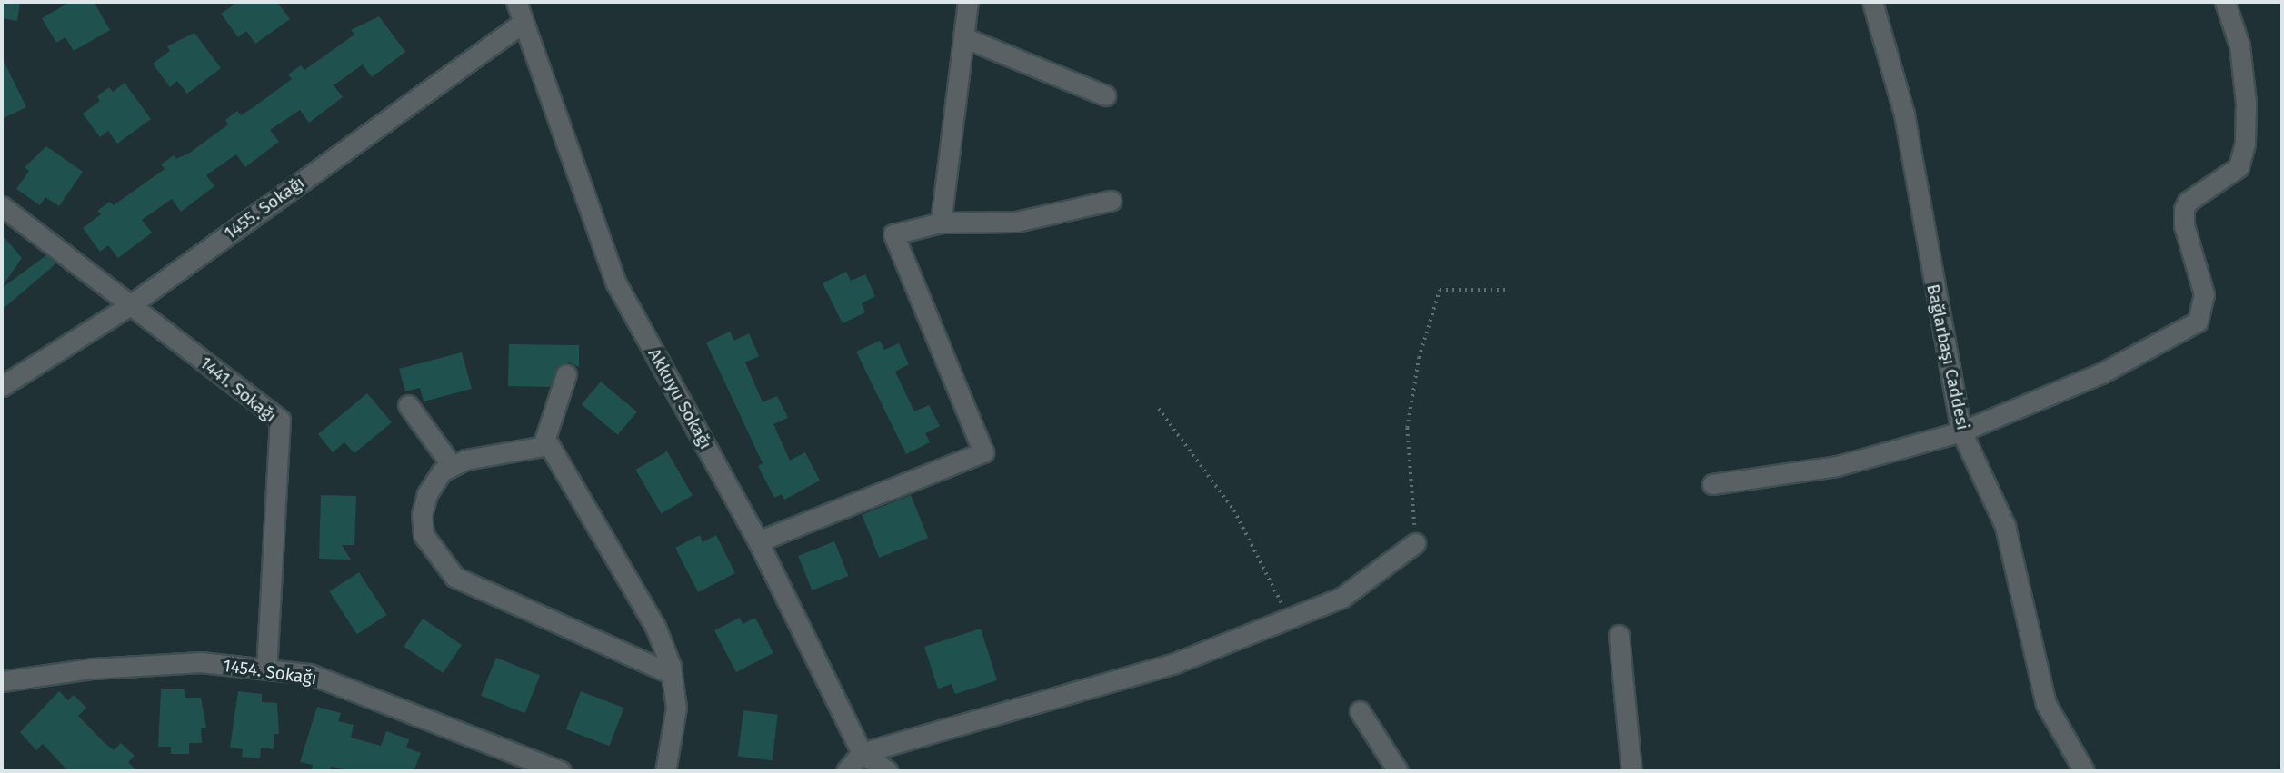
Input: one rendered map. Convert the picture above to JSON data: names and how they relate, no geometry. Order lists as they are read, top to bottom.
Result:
{
  "streets": {
    "street": [
      "1455. Sokağı",
      "Bağlarbaşı Caddesi",
      "1441. Sokağı",
      "Akkuyu Sokağı",
      "1454. Sokağı"
    ]
  },
  "crossings": [
    ["1455. Sokağı", "1441. Sokağı"],
    ["1455. Sokağı", "Akkuyu Sokağı"],
    ["1441. Sokağı", "1454. Sokağı"]
  ]
}
